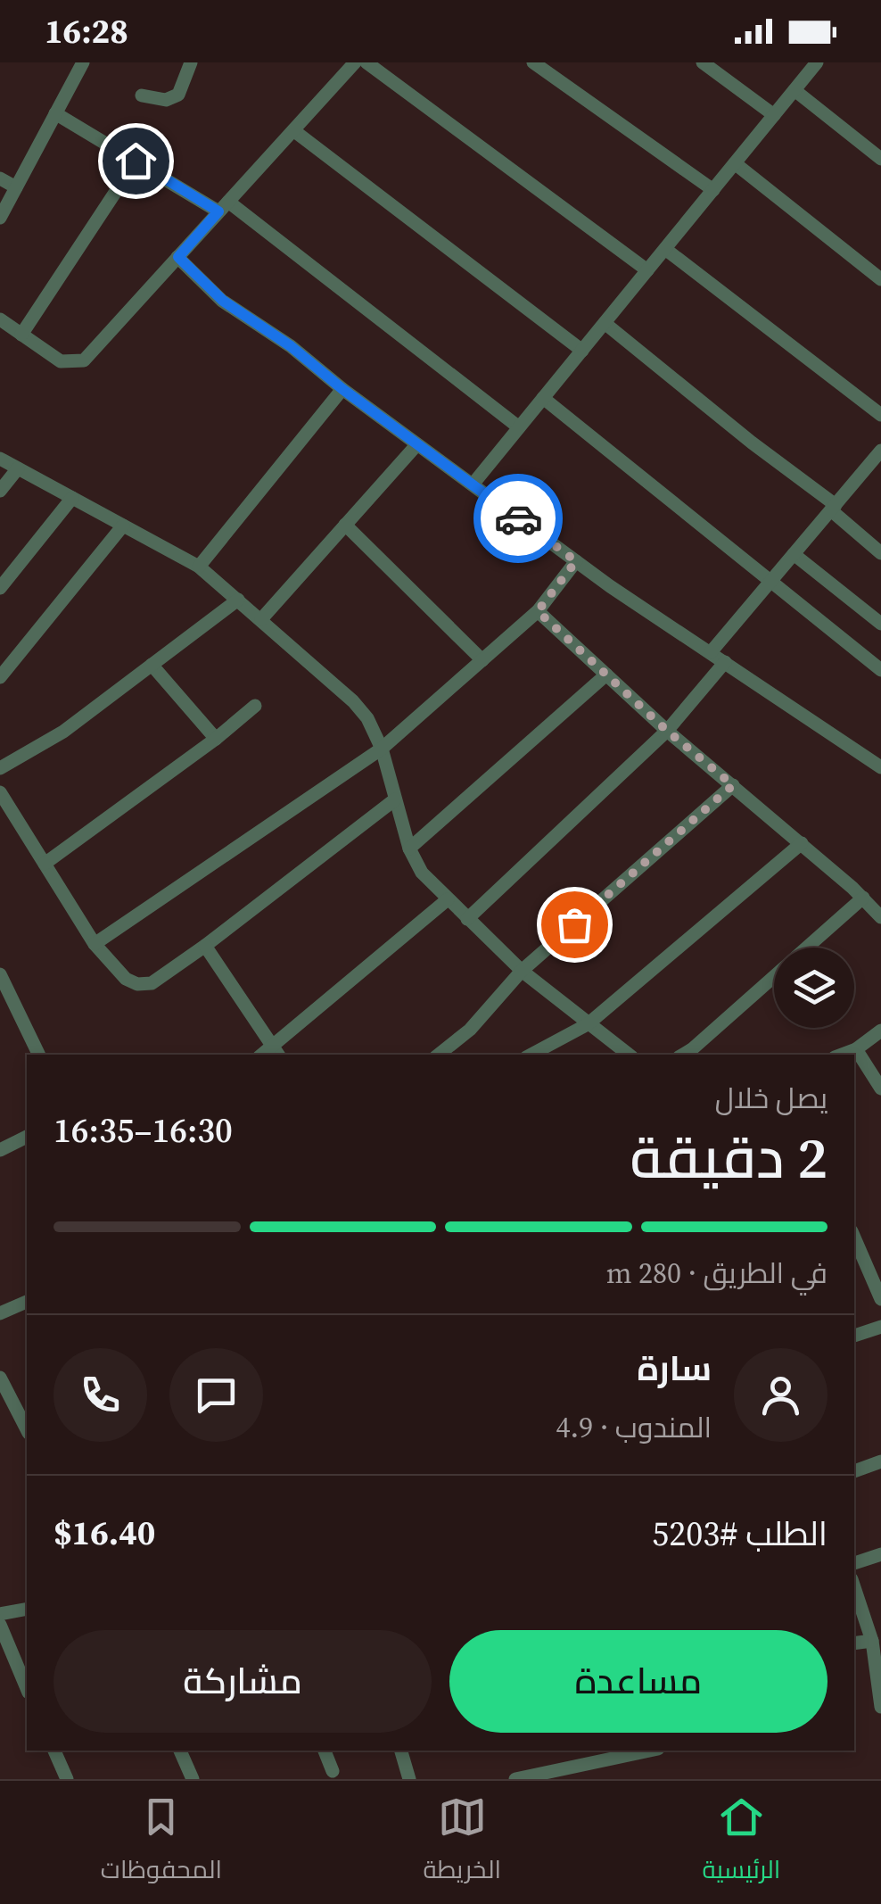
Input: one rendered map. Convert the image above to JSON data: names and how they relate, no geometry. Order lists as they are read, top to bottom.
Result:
{
  "page": {
    "status": "16:28",
    "heading": ["2 دقيقة", "يصل خلال", "16:30–16:35"],
    "panel": [
      "سارة",
      "المندوب · 4.9",
      "الطلب #5203",
      "$16.40"
    ],
    "bar": "في الطريق · 280 m",
    "buttons": ["مساعدة", "مشاركة"],
    "tabs": ["الرئيسية", "الخريطة", "المحفوظات"]
  }
}
